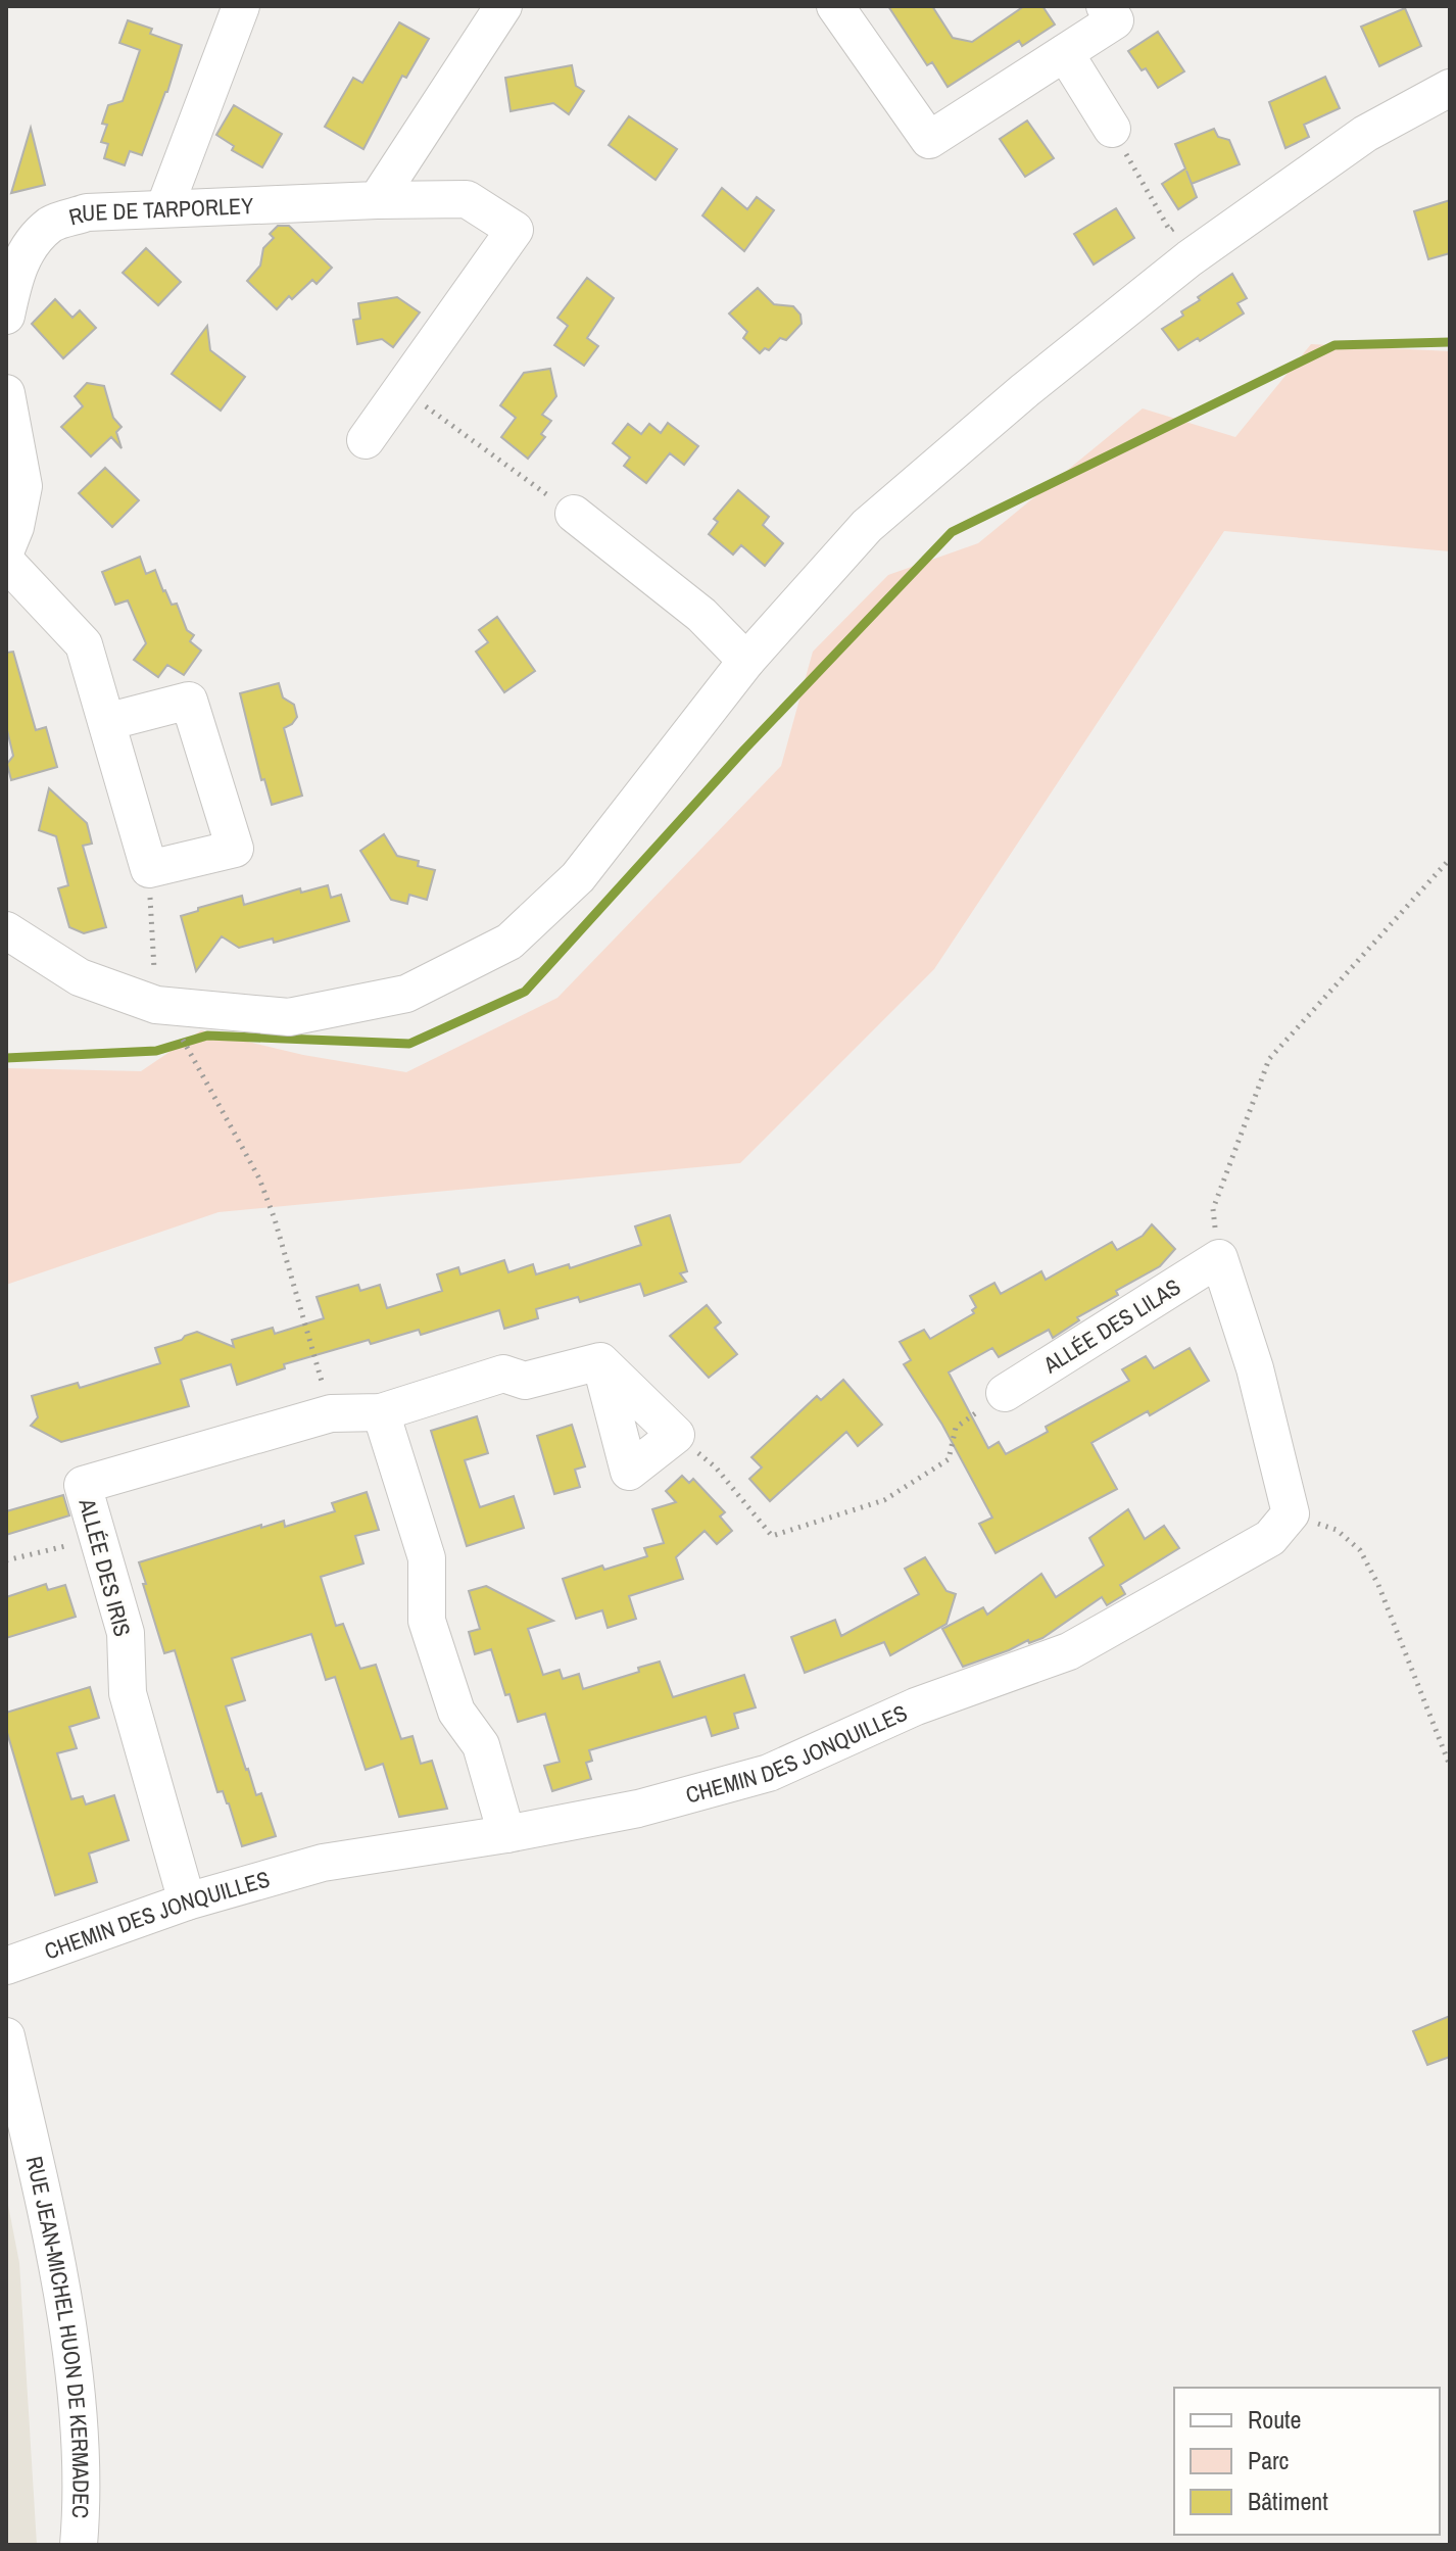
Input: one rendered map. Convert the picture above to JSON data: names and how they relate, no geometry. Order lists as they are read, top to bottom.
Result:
{
  "streets": {
    "street": [
      "RUE DE TARPORLEY",
      "ALLÉE DES LILAS",
      "ALLÉE DES IRIS",
      "CHEMIN DES JONQUILLES",
      "RUE JEAN-MICHEL HUON DE KERMADEC"
    ]
  },
  "crossings": [
    ["ALLÉE DES IRIS", "CHEMIN DES JONQUILLES"]
  ],
  "legend": ["Route", "Parc", "Bâtiment"]
}
